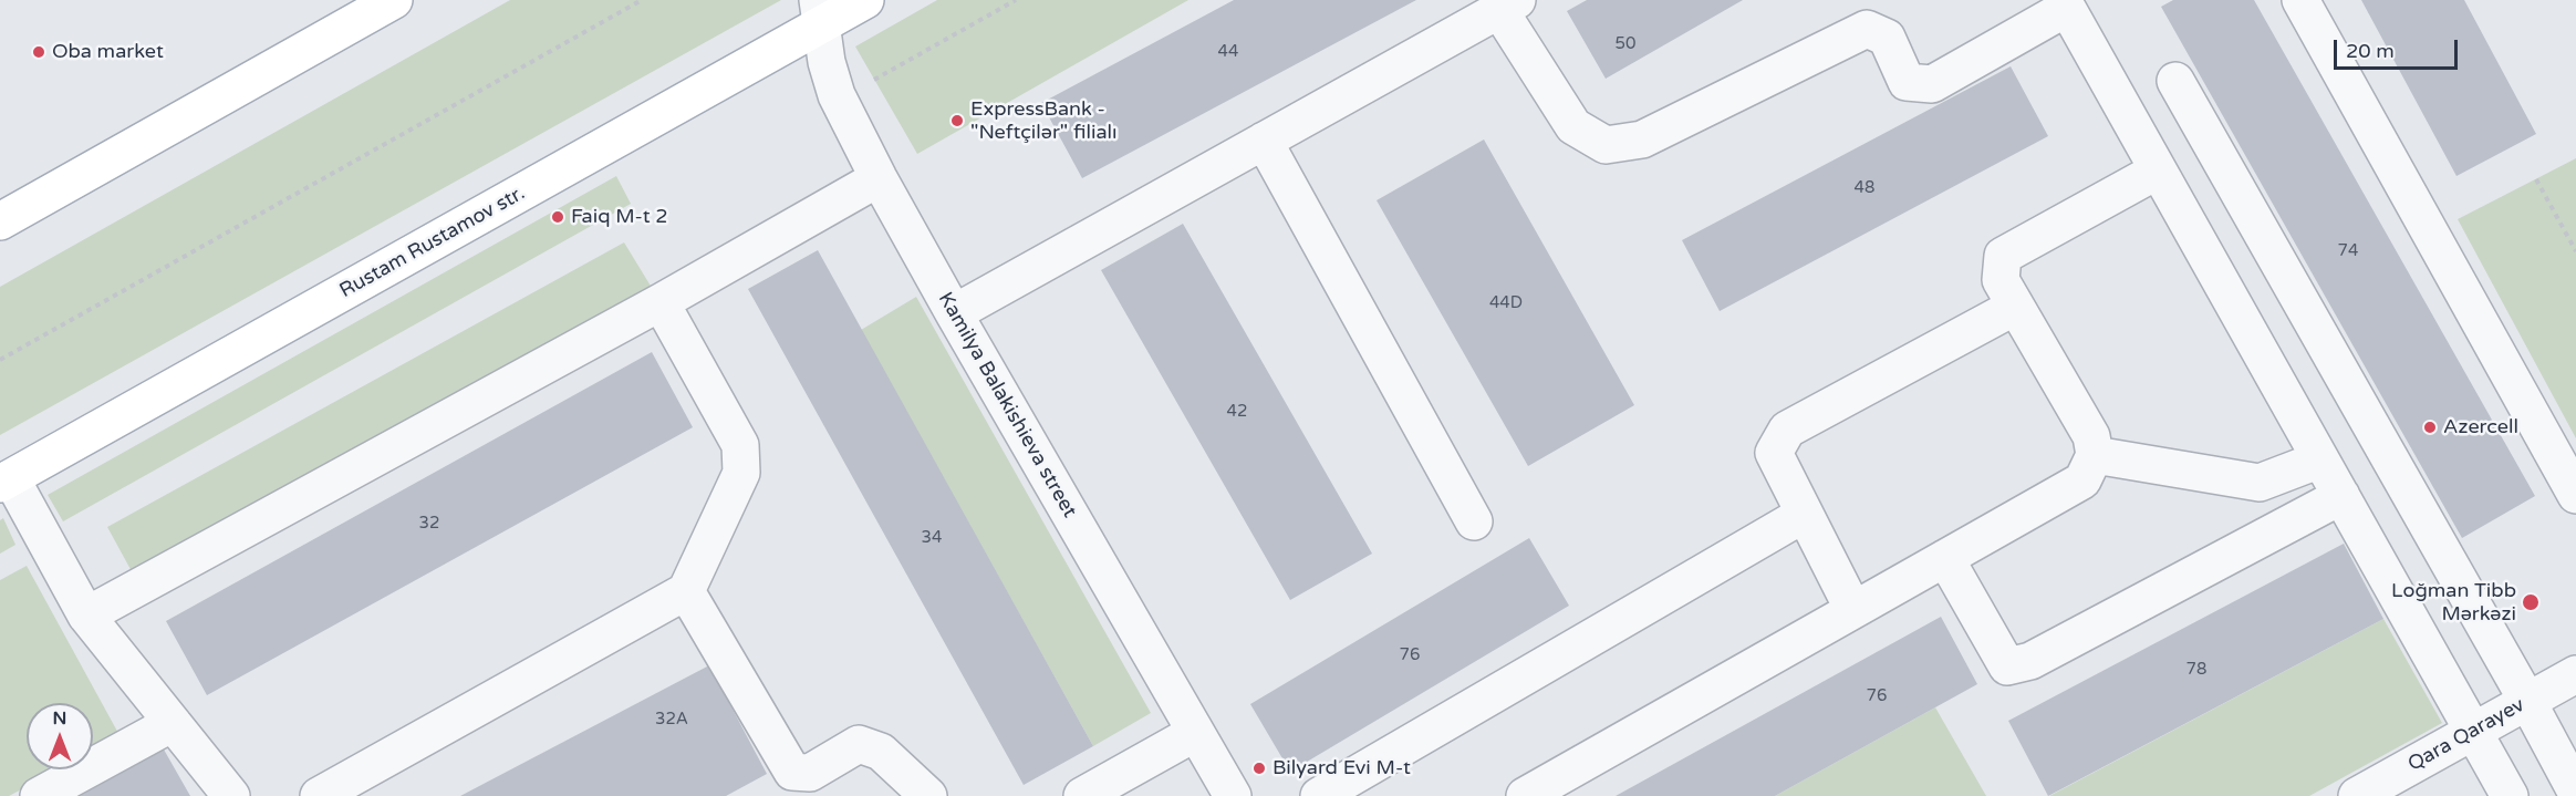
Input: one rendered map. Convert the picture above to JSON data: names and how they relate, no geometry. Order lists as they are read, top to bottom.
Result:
{
  "streets": {
    "main road": ["Rustam Rustamov str."],
    "street": ["Kamilya Balakishieva street", "Qara Qarayev"]
  },
  "crossings": [
    ["Rustam Rustamov str.", "Kamilya Balakishieva street"]
  ],
  "places": [
    "Oba market",
    "ExpressBank - \"Neftçilər\" filialı",
    "Faiq M-t 2",
    "Azercell",
    "Loğman Tibb Mərkəzi",
    "Bilyard Evi M-t"
  ],
  "house_numbers": [
    "50",
    "44",
    "48",
    "74",
    "44D",
    "42",
    "32",
    "34",
    "76",
    "78",
    "76",
    "32A"
  ],
  "scale_bar": "20 m",
  "north": "top"
}
